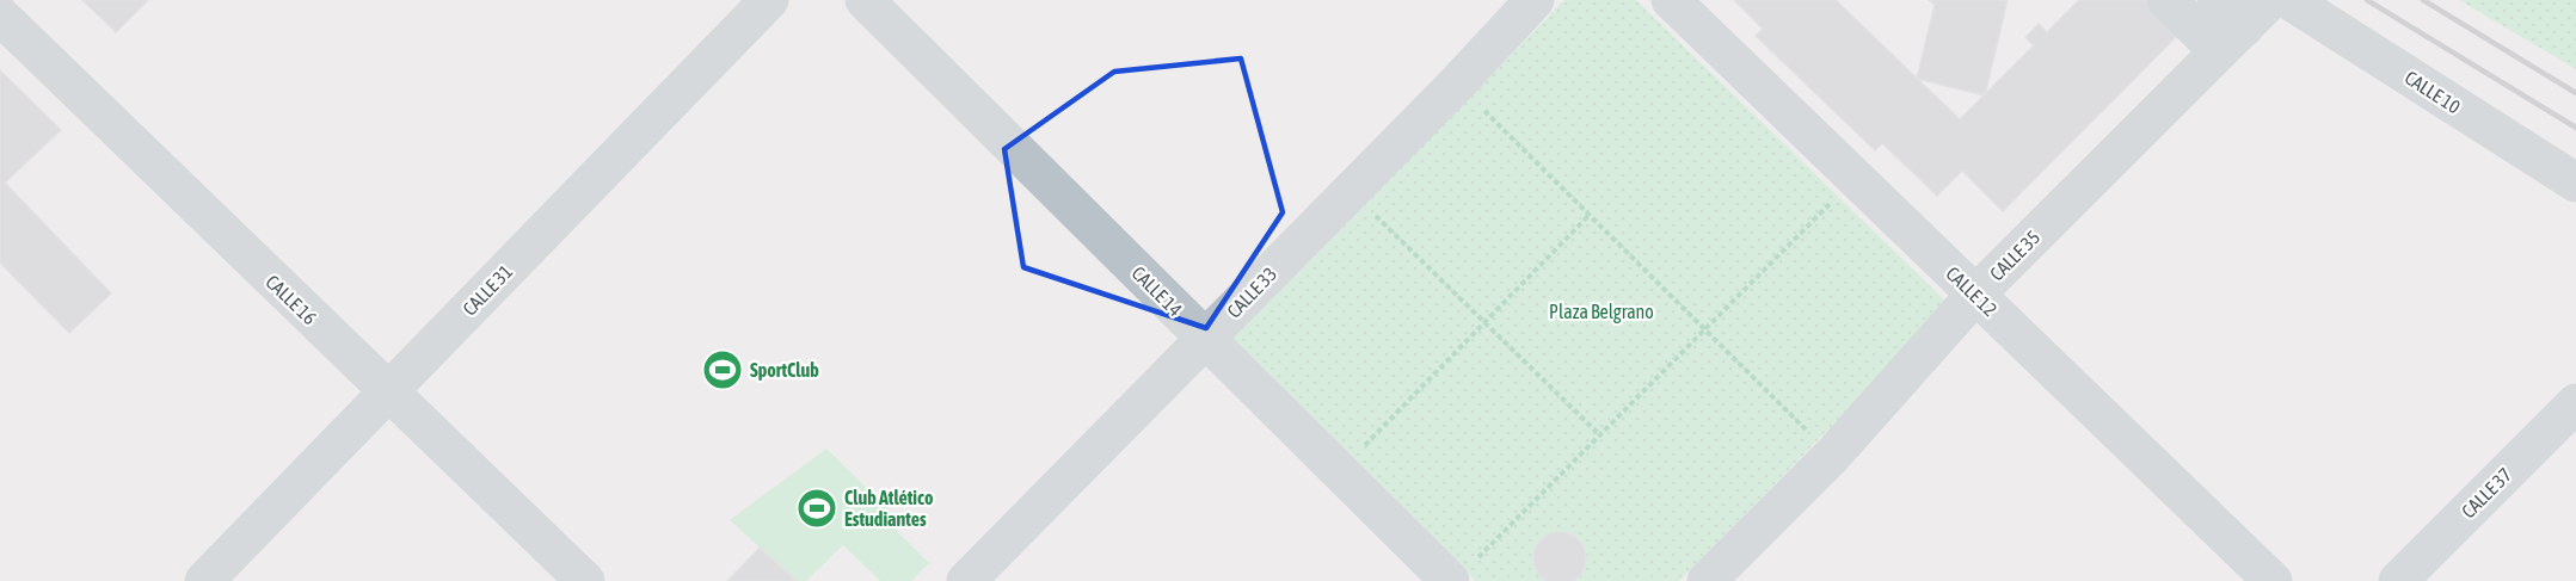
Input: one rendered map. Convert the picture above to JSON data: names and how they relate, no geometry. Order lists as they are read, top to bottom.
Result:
{
  "streets": {
    "street": [
      "CALLE 10",
      "CALLE 35",
      "CALLE 31",
      "CALLE 14",
      "CALLE 12",
      "CALLE 33",
      "CALLE 16",
      "CALLE 37"
    ]
  },
  "crossings": [
    ["CALLE 35", "CALLE 12"],
    ["CALLE 31", "CALLE 16"],
    ["CALLE 14", "CALLE 33"]
  ],
  "parks": ["Plaza Belgrano"],
  "places": {
    "sports": ["SportClub", "Club Atlético Estudiantes"]
  }
}
